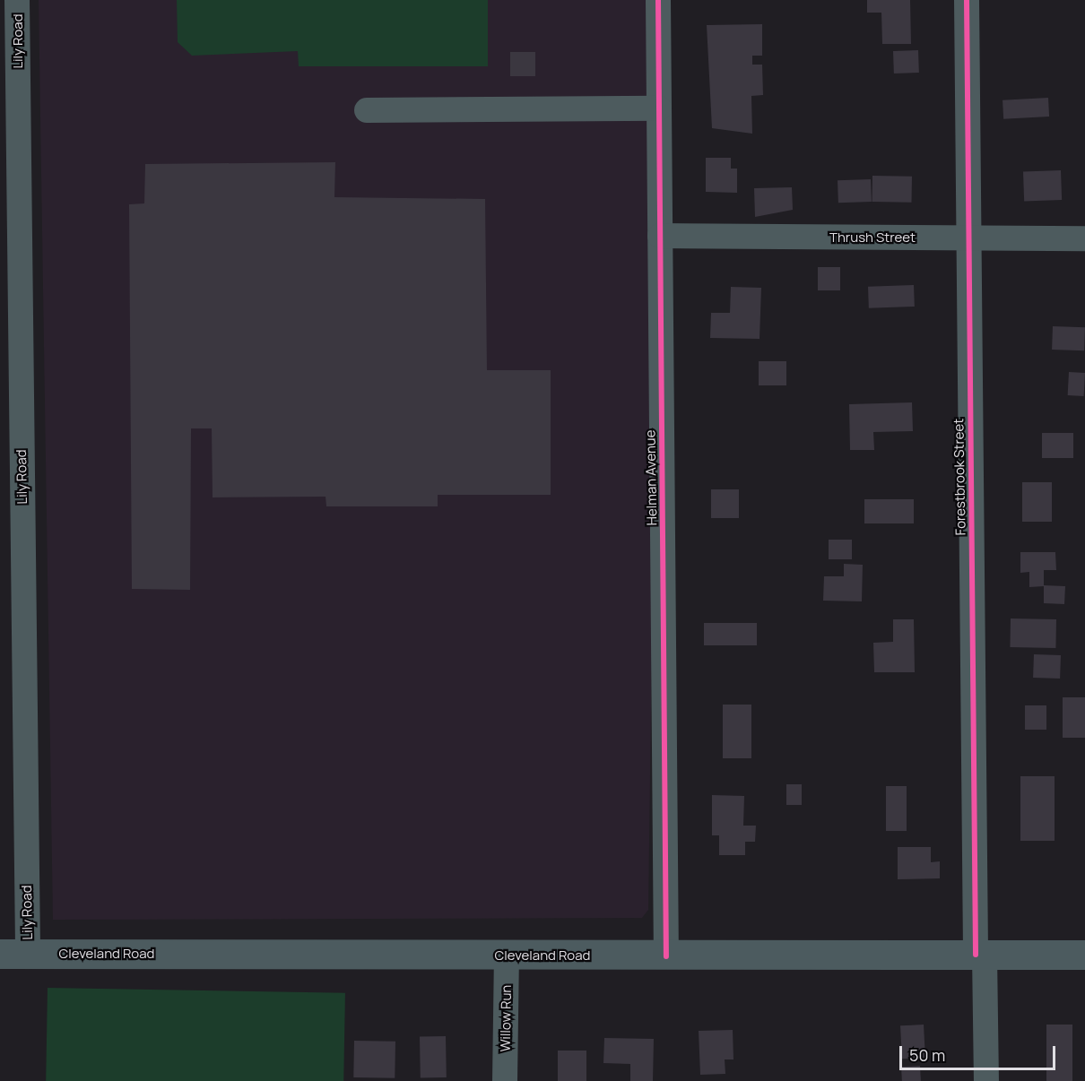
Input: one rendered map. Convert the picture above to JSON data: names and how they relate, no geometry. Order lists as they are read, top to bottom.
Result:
{
  "streets": {
    "main road": ["Cleveland Road"],
    "street": [
      "Lily Road",
      "Thrush Street",
      "Forestbrook Street",
      "Helman Avenue",
      "Willow Run"
    ]
  },
  "crossings": [
    ["Lily Road", "Cleveland Road"],
    ["Thrush Street", "Forestbrook Street"],
    ["Thrush Street", "Helman Avenue"],
    ["Forestbrook Street", "Cleveland Road"],
    ["Helman Avenue", "Cleveland Road"],
    ["Cleveland Road", "Willow Run"]
  ],
  "scale_bar": "50 m"
}
